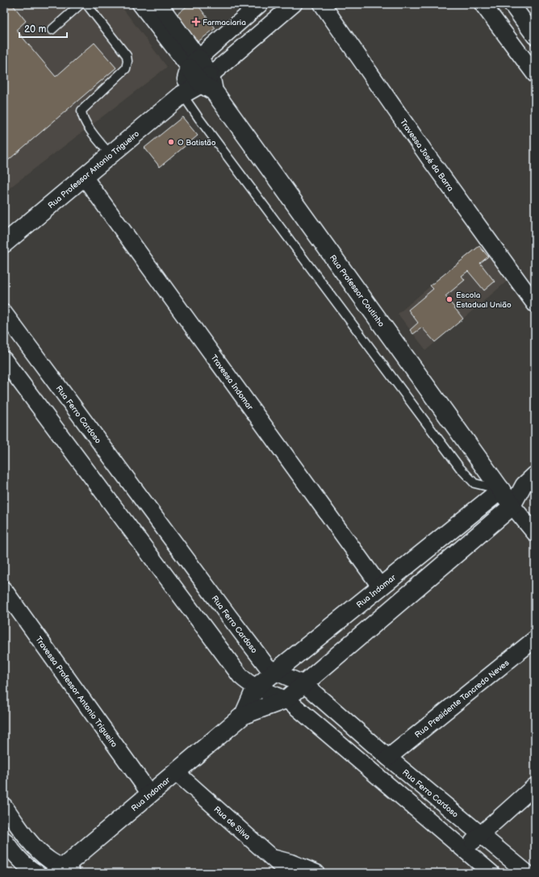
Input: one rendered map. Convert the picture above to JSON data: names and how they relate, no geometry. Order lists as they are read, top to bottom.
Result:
{
  "streets": {
    "street": [
      "Travessa José da Barra",
      "Rua Professor Antonio Trigueiro",
      "Rua Professor Coutinho",
      "Travessa Indomar",
      "Rua Ferro Cardoso",
      "Rua Indomar",
      "Travessa Professor Antonio Trigueiro",
      "Rua Presidente Tancredo Neves",
      "Rua de Silva"
    ]
  },
  "crossings": [
    ["Rua Professor Antonio Trigueiro", "Rua Professor Coutinho"],
    ["Rua Professor Antonio Trigueiro", "Travessa Indomar"],
    ["Rua Professor Coutinho", "Rua Indomar"],
    ["Travessa Indomar", "Rua Indomar"],
    ["Rua Ferro Cardoso", "Rua Indomar"],
    ["Rua Ferro Cardoso", "Rua Presidente Tancredo Neves"],
    ["Rua Indomar", "Travessa Professor Antonio Trigueiro"],
    ["Rua Indomar", "Rua de Silva"]
  ],
  "places": {
    "health": ["Farmaciaria"],
    "other": ["O Batistão", "Escola Estadual União"]
  },
  "scale_bar": "20 m"
}
